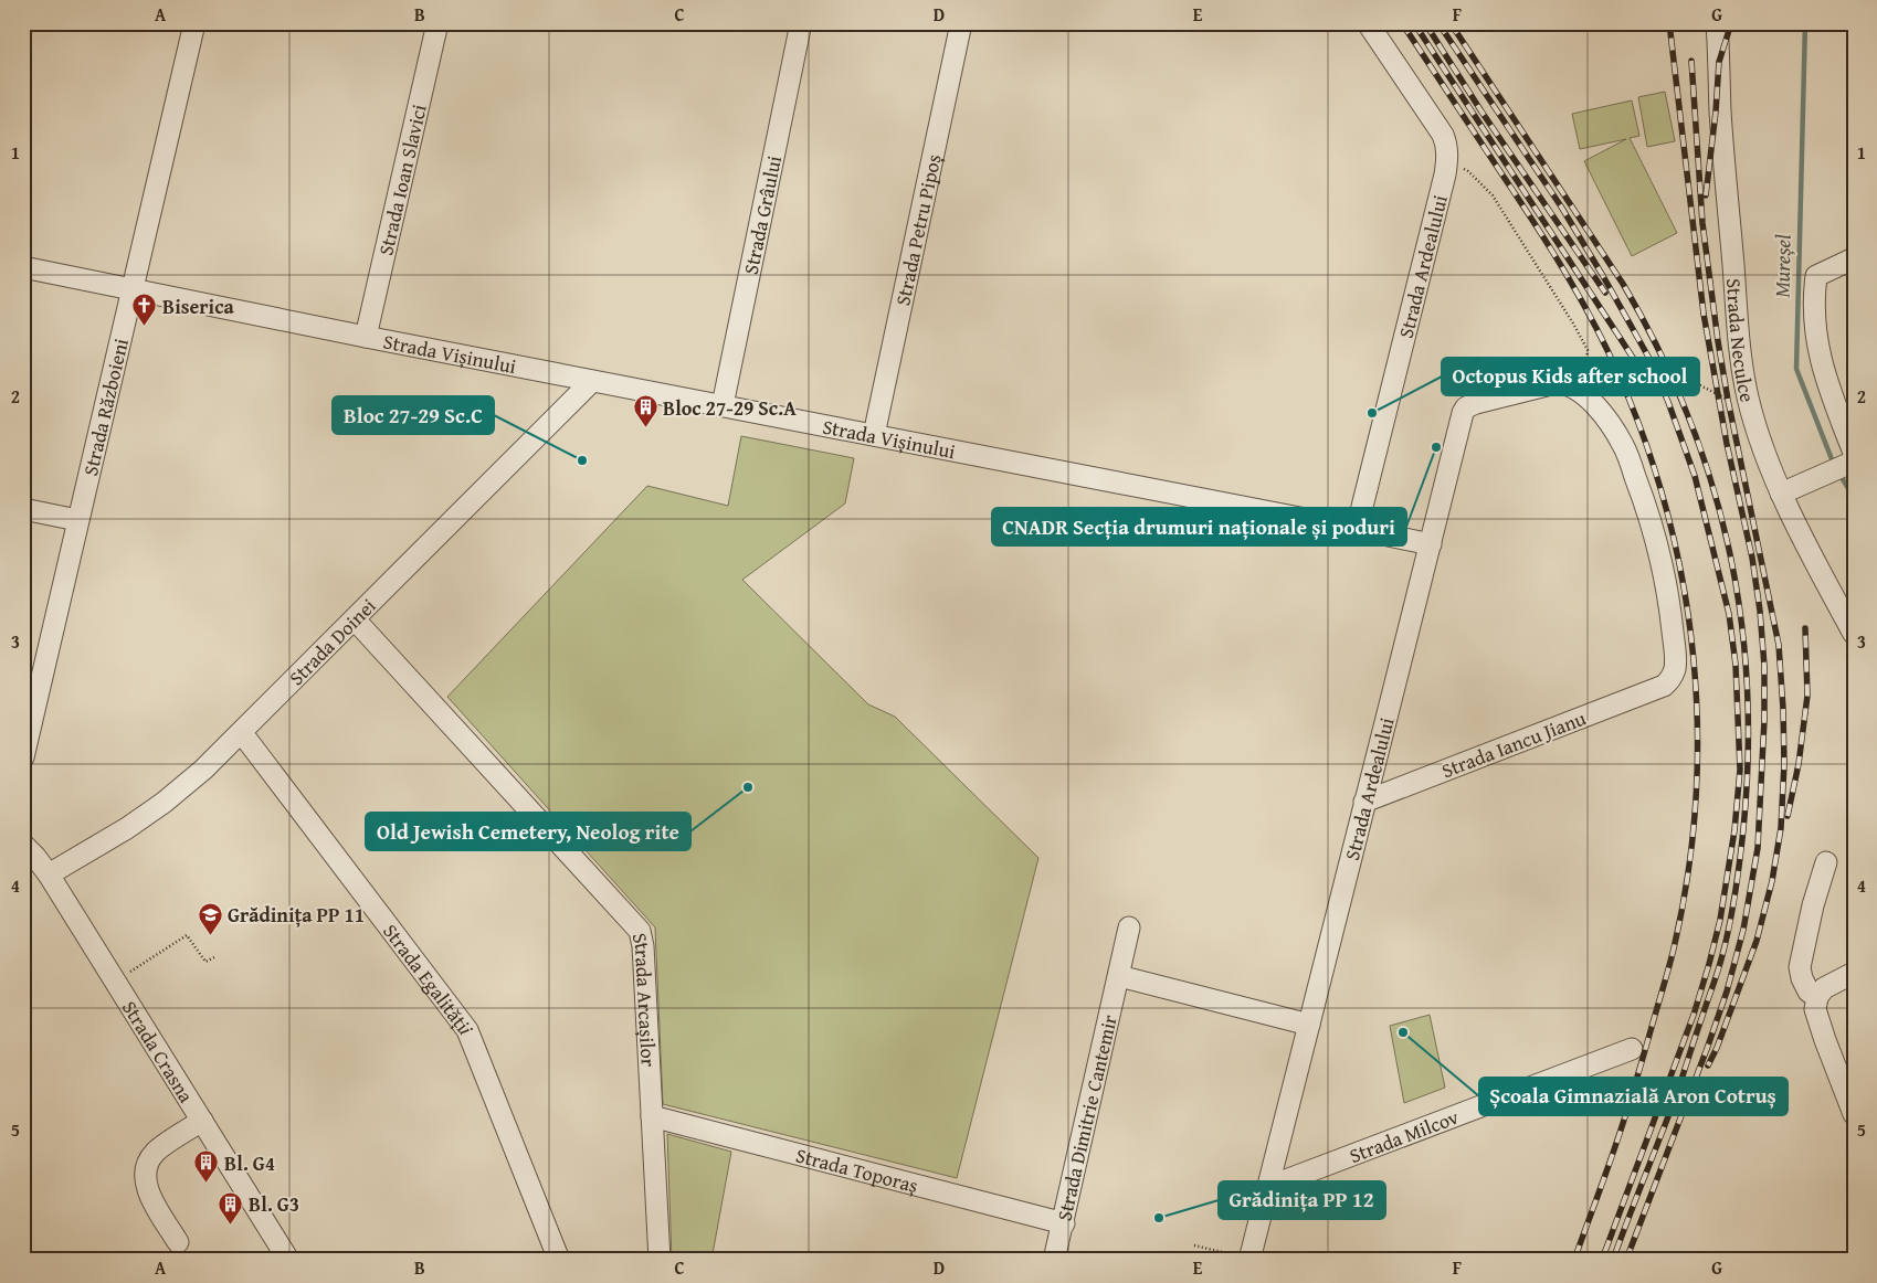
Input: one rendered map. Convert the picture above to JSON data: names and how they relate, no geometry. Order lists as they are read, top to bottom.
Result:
{
  "streets": {
    "street": [
      "Strada Ioan Slavici",
      "Strada Grâului",
      "Strada Petru Pipoș",
      "Strada Ardealului",
      "Strada Neculce",
      "Strada Vișinului",
      "Strada Războieni",
      "Strada Doinei",
      "Strada Iancu Jianu",
      "Strada Egalității",
      "Strada Arcașilor",
      "Strada Crasna",
      "Strada Dimitrie Cantemir",
      "Strada Milcov",
      "Strada Toporaș"
    ]
  },
  "crossings": [
    ["Strada Ioan Slavici", "Strada Vișinului"],
    ["Strada Grâului", "Strada Vișinului"],
    ["Strada Petru Pipoș", "Strada Vișinului"],
    ["Strada Ardealului", "Strada Vișinului"],
    ["Strada Ardealului", "Strada Iancu Jianu"],
    ["Strada Ardealului", "Strada Milcov"],
    ["Strada Vișinului", "Strada Războieni"],
    ["Strada Vișinului", "Strada Doinei"],
    ["Strada Doinei", "Strada Egalității"],
    ["Strada Doinei", "Strada Arcașilor"],
    ["Strada Doinei", "Strada Crasna"],
    ["Strada Arcașilor", "Strada Toporaș"],
    ["Strada Dimitrie Cantemir", "Strada Toporaș"]
  ],
  "water": ["Mureșel"],
  "places": {
    "church": ["Biserica"],
    "other": [
      "Octopus Kids after school",
      "CNADR Secția drumuri naționale și poduri",
      "Bloc 27-29 Sc.C",
      "Old Jewish Cemetery, Neolog rite",
      "Școala Gimnazială Aron Cotruș",
      "Grădinița PP 12"
    ],
    "building": ["Bloc 27-29 Sc.A", "Bl. G4", "Bl. G3"],
    "school or university": ["Grădinița PP 11"]
  },
  "grid": {
    "columns": [
      "A",
      "B",
      "C",
      "D",
      "E",
      "F",
      "G"
    ],
    "rows": [
      "1",
      "2",
      "3",
      "4",
      "5"
    ]
  }
}
